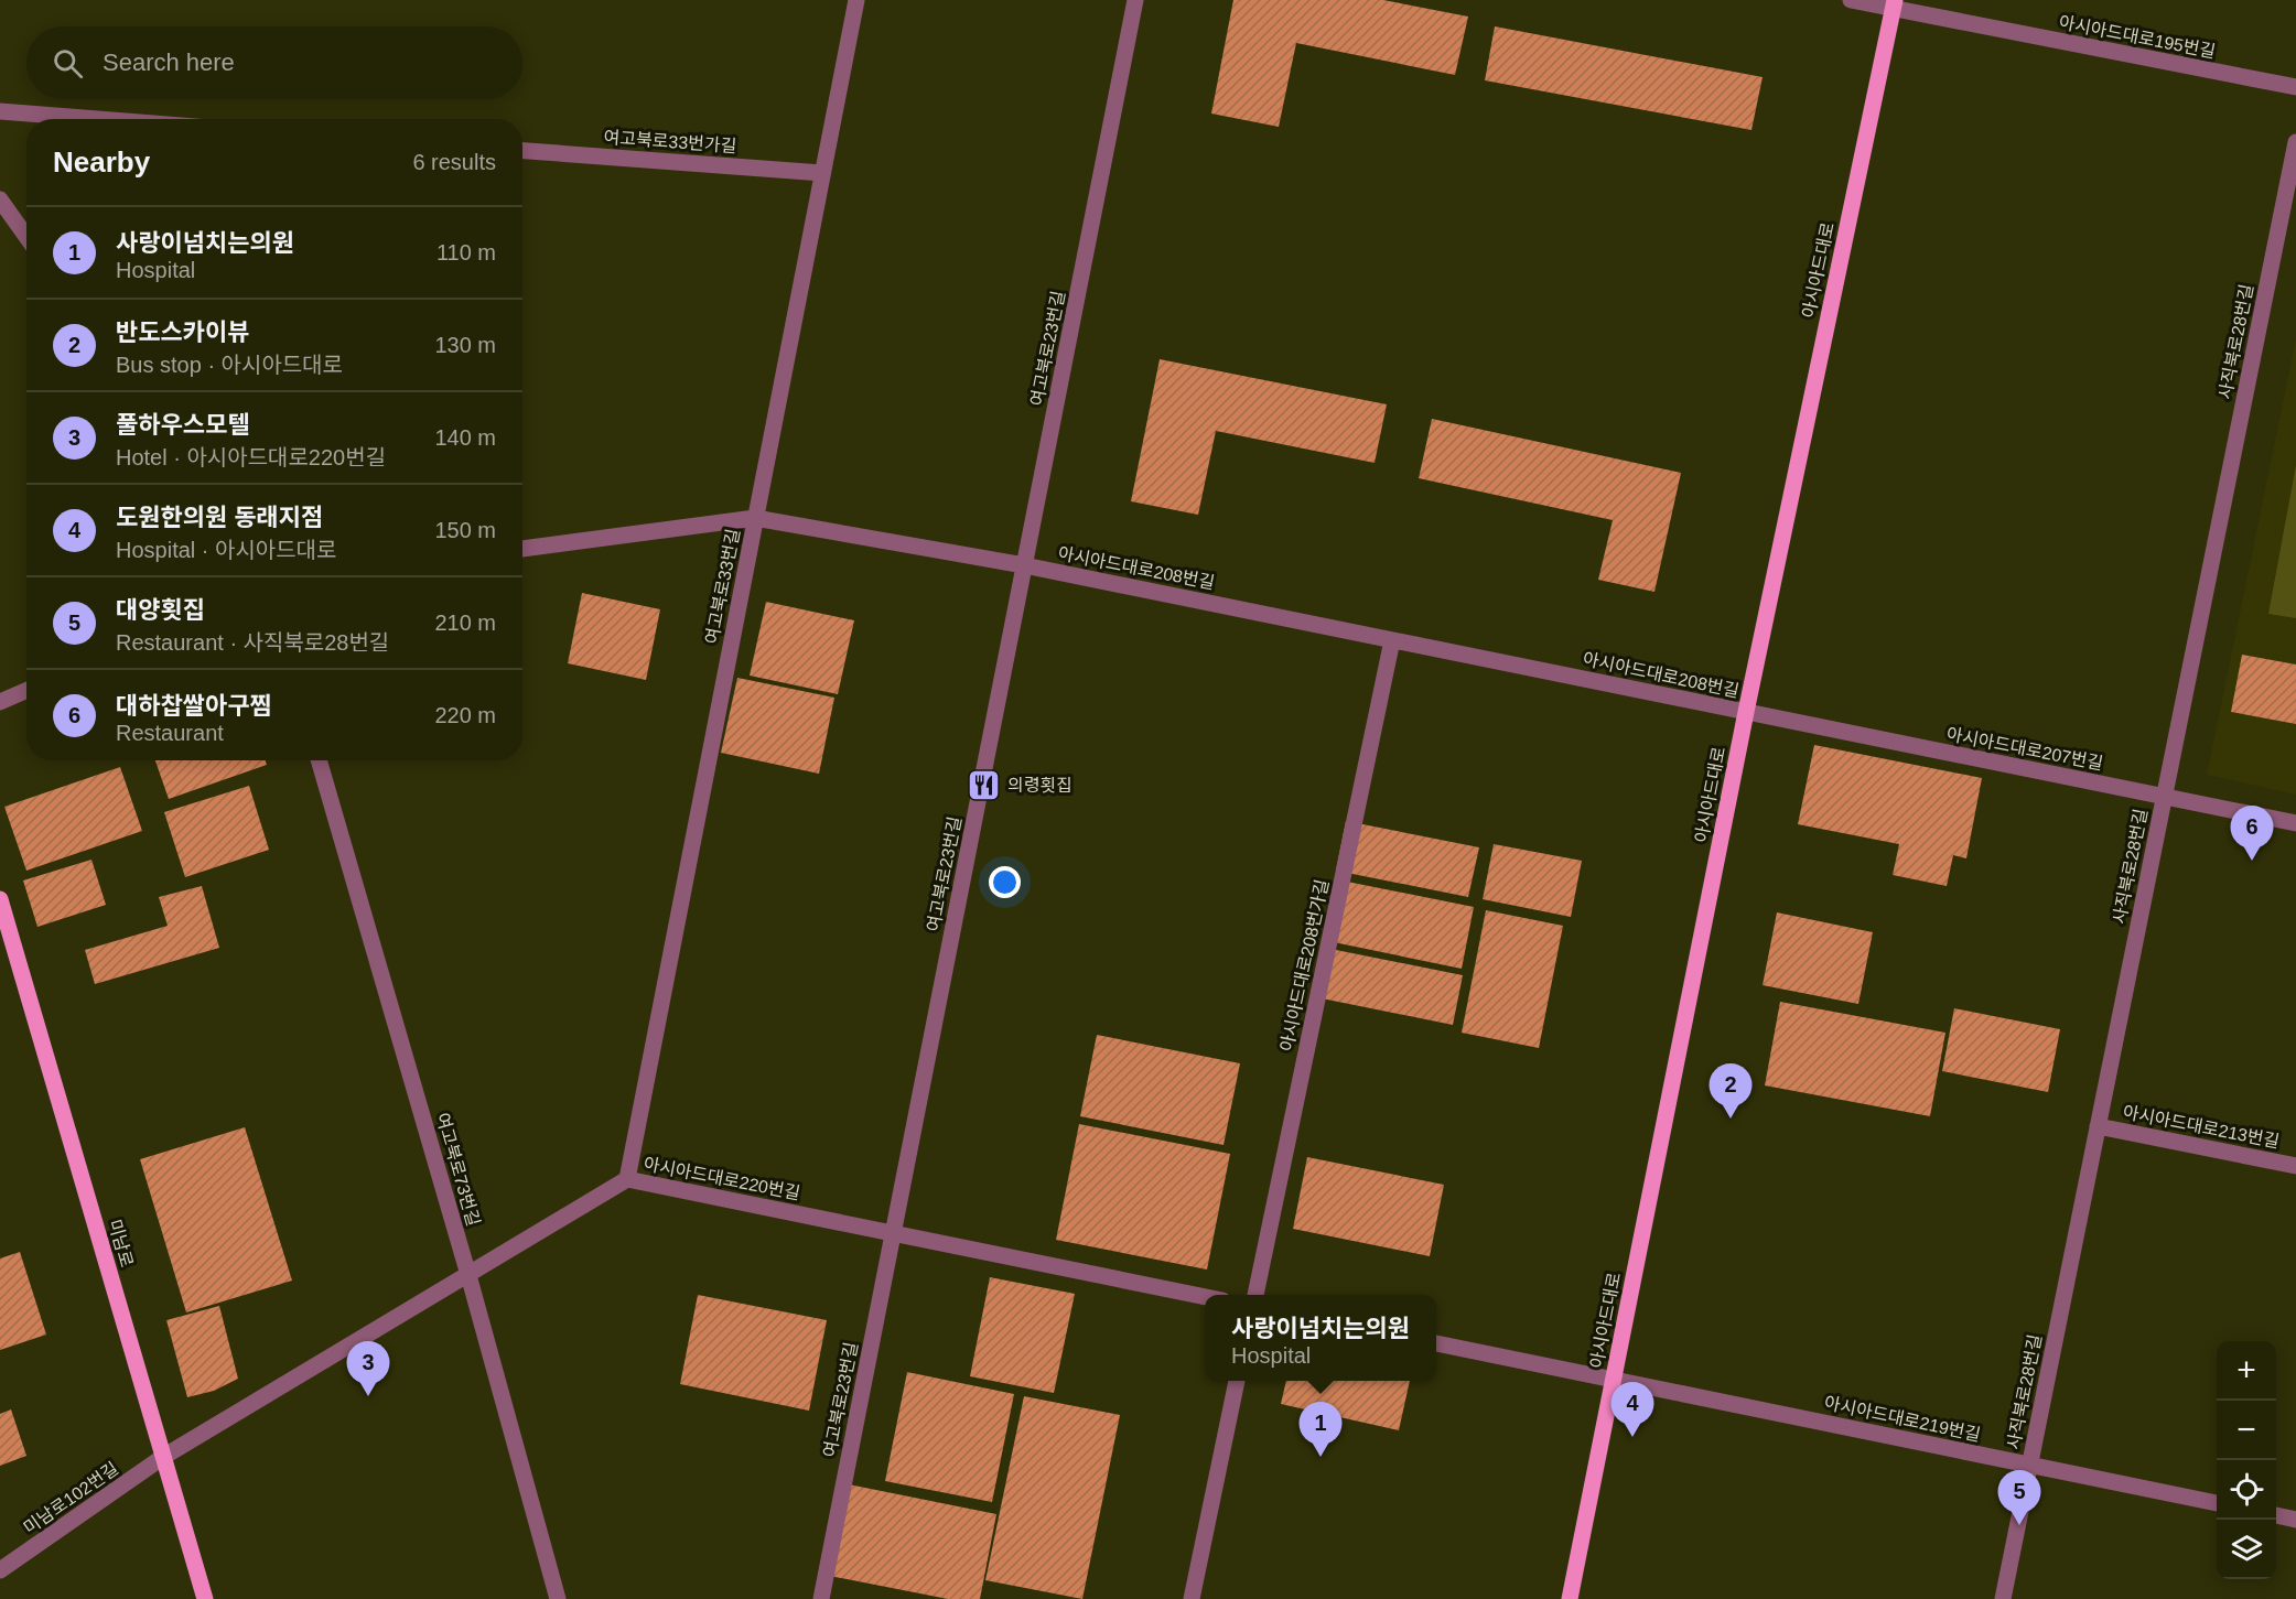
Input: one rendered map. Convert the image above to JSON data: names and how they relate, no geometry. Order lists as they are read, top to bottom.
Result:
{
  "streets": {
    "main road": ["아시아드대로", "미남로"],
    "street": [
      "아시아드대로195번길",
      "여고북로33번가길",
      "사직북로28번길",
      "여고북로23번길",
      "아시아드대로208번길",
      "여고북로33번길",
      "아시아드대로207번길",
      "아시아드대로208번가길",
      "아시아드대로213번길",
      "여고북로73번길",
      "아시아드대로220번길",
      "아시아드대로219번길",
      "미남로102번길"
    ]
  },
  "crossings": [
    ["아시아드대로195번길", "아시아드대로"],
    ["여고북로33번가길", "여고북로33번길"],
    ["아시아드대로", "아시아드대로208번길"],
    ["아시아드대로", "아시아드대로207번길"],
    ["아시아드대로", "아시아드대로219번길"],
    ["사직북로28번길", "아시아드대로207번길"],
    ["사직북로28번길", "아시아드대로213번길"],
    ["사직북로28번길", "아시아드대로219번길"],
    ["여고북로23번길", "아시아드대로208번길"],
    ["여고북로23번길", "아시아드대로220번길"],
    ["아시아드대로208번길", "여고북로33번길"],
    ["아시아드대로208번길", "아시아드대로207번길"],
    ["아시아드대로208번길", "아시아드대로208번가길"],
    ["여고북로33번길", "아시아드대로220번길"],
    ["여고북로73번길", "아시아드대로220번길"],
    ["아시아드대로220번길", "미남로"],
    ["아시아드대로220번길", "미남로102번길"],
    ["미남로", "미남로102번길"]
  ],
  "places": {
    "restaurant": ["의령횟집"]
  },
  "page": {
    "search": "Search here",
    "heading": ["Nearby", "6 results"],
    "list": [
      {
        "mark": "1",
        "name": "사랑이넘치는의원",
        "note": "Hospital",
        "value": "110 m"
      },
      {
        "mark": "2",
        "name": "반도스카이뷰",
        "note": "Bus stop · 아시아드대로",
        "value": "130 m"
      },
      {
        "mark": "3",
        "name": "풀하우스모텔",
        "note": "Hotel · 아시아드대로220번길",
        "value": "140 m"
      },
      {
        "mark": "4",
        "name": "도원한의원 동래지점",
        "note": "Hospital · 아시아드대로",
        "value": "150 m"
      },
      {
        "mark": "5",
        "name": "대양횟집",
        "note": "Restaurant · 사직북로28번길",
        "value": "210 m"
      },
      {
        "mark": "6",
        "name": "대하찹쌀아구찜",
        "note": "Restaurant",
        "value": "220 m"
      }
    ],
    "pins": [
      "6",
      "2",
      "3",
      "4",
      "1",
      "5"
    ],
    "popup": ["사랑이넘치는의원", "Hospital"],
    "map_buttons": ["+", "−"]
  }
}
